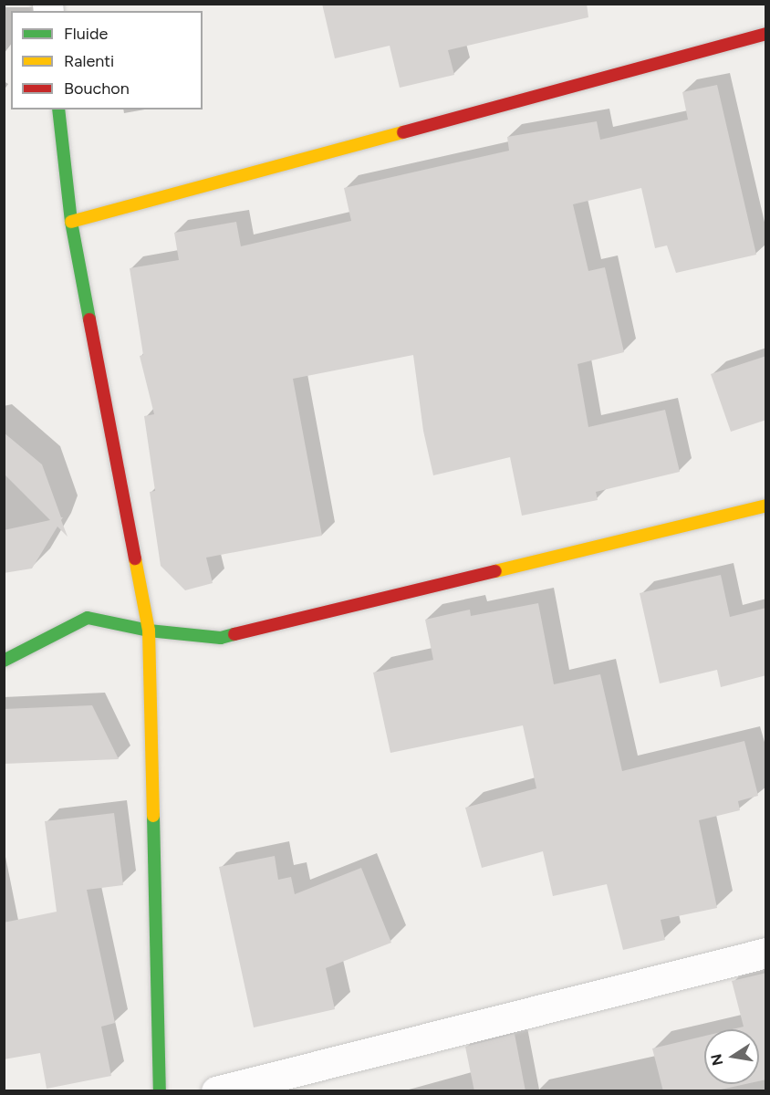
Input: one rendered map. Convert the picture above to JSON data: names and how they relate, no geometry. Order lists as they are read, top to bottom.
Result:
{
  "legend": ["Fluide", "Ralenti", "Bouchon"],
  "north": "left"
}
